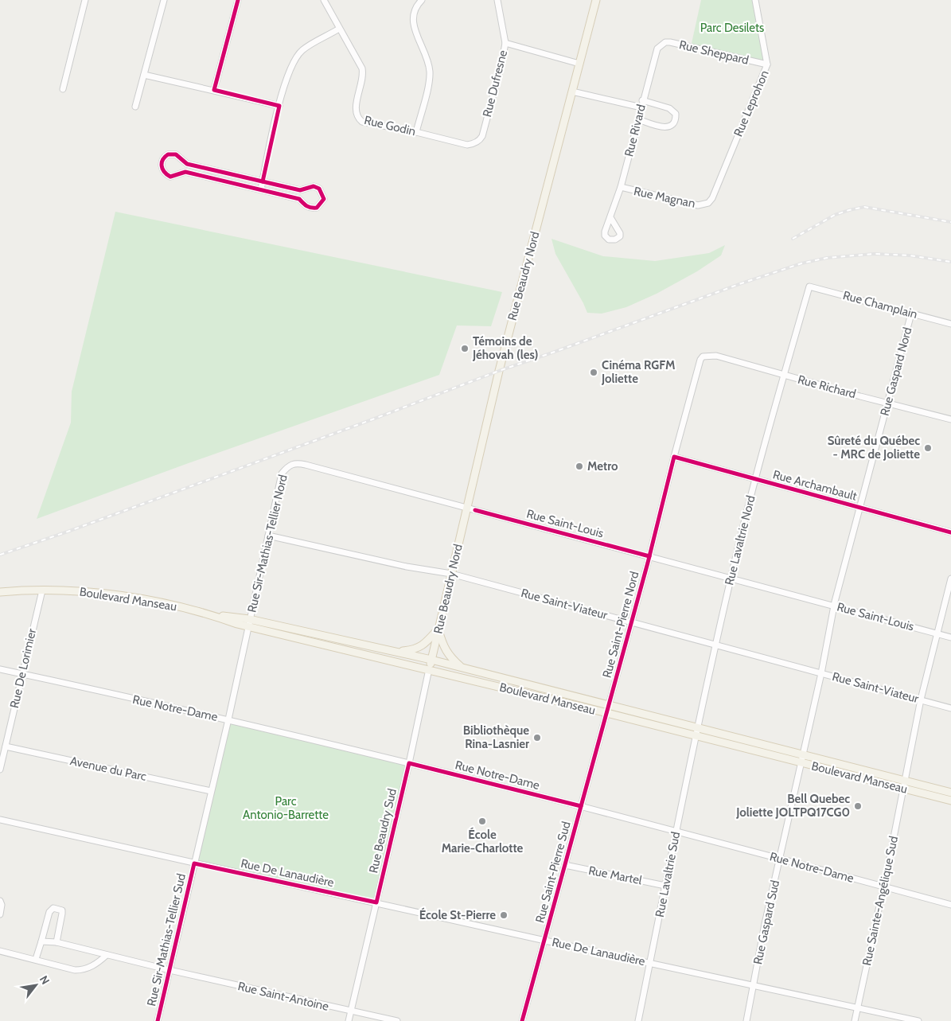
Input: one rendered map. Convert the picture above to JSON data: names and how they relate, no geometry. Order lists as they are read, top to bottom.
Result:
{
  "streets": {
    "main road": ["Rue Beaudry Nord", "Boulevard Manseau"],
    "street": [
      "Rue Sheppard",
      "Rue Dufresne",
      "Rue Leprohon",
      "Rue Godin",
      "Rue Rivard",
      "Rue Magnan",
      "Rue Champlain",
      "Rue Gaspard Nord",
      "Rue Richard",
      "Rue Archambault",
      "Rue Saint-Louis",
      "Rue Lavaltrie Nord",
      "Rue Sir-Mathias-Tellier Nord",
      "Rue Saint-Viateur",
      "Rue Saint-Pierre Nord",
      "Rue De Lorimier",
      "Rue Notre-Dame",
      "Avenue du Parc",
      "Rue Beaudry Sud",
      "Rue Saint-Pierre Sud",
      "Rue De Lanaudière",
      "Rue Lavaltrie Sud",
      "Rue Martel",
      "Rue Sainte-Angélique Sud",
      "Rue Gaspard Sud",
      "Rue Sir-Mathias-Tellier Sud",
      "Rue Saint-Antoine"
    ]
  },
  "crossings": [
    ["Rue Sheppard", "Rue Leprohon"],
    ["Rue Sheppard", "Rue Rivard"],
    ["Rue Dufresne", "Rue Godin"],
    ["Rue Leprohon", "Rue Magnan"],
    ["Rue Rivard", "Rue Magnan"],
    ["Rue Beaudry Nord", "Rue Saint-Louis"],
    ["Rue Beaudry Nord", "Boulevard Manseau"],
    ["Rue Beaudry Nord", "Rue Saint-Viateur"],
    ["Rue Beaudry Nord", "Rue Beaudry Sud"],
    ["Rue Champlain", "Rue Gaspard Nord"],
    ["Rue Champlain", "Rue Lavaltrie Nord"],
    ["Rue Gaspard Nord", "Rue Richard"],
    ["Rue Gaspard Nord", "Rue Archambault"],
    ["Rue Gaspard Nord", "Rue Saint-Louis"],
    ["Rue Gaspard Nord", "Boulevard Manseau"],
    ["Rue Gaspard Nord", "Rue Saint-Viateur"],
    ["Rue Gaspard Nord", "Rue Gaspard Sud"],
    ["Rue Richard", "Rue Lavaltrie Nord"],
    ["Rue Richard", "Rue Saint-Pierre Nord"],
    ["Rue Archambault", "Rue Lavaltrie Nord"],
    ["Rue Archambault", "Rue Saint-Pierre Nord"],
    ["Rue Saint-Louis", "Rue Lavaltrie Nord"],
    ["Rue Saint-Louis", "Rue Sir-Mathias-Tellier Nord"],
    ["Rue Saint-Louis", "Rue Saint-Pierre Nord"],
    ["Rue Saint-Louis", "Rue Sainte-Angélique Sud"],
    ["Rue Lavaltrie Nord", "Boulevard Manseau"],
    ["Rue Lavaltrie Nord", "Rue Saint-Viateur"],
    ["Rue Lavaltrie Nord", "Rue Lavaltrie Sud"],
    ["Rue Sir-Mathias-Tellier Nord", "Boulevard Manseau"],
    ["Rue Sir-Mathias-Tellier Nord", "Rue Saint-Viateur"],
    ["Rue Sir-Mathias-Tellier Nord", "Rue Sir-Mathias-Tellier Sud"],
    ["Boulevard Manseau", "Rue Saint-Pierre Nord"],
    ["Boulevard Manseau", "Rue De Lorimier"],
    ["Boulevard Manseau", "Rue Beaudry Sud"],
    ["Boulevard Manseau", "Rue Saint-Pierre Sud"],
    ["Boulevard Manseau", "Rue Lavaltrie Sud"],
    ["Boulevard Manseau", "Rue Sainte-Angélique Sud"],
    ["Boulevard Manseau", "Rue Gaspard Sud"],
    ["Boulevard Manseau", "Rue Sir-Mathias-Tellier Sud"],
    ["Rue Saint-Viateur", "Rue Saint-Pierre Nord"],
    ["Rue Saint-Viateur", "Rue Sainte-Angélique Sud"],
    ["Rue Saint-Pierre Nord", "Rue Saint-Pierre Sud"],
    ["Rue De Lorimier", "Rue Notre-Dame"],
    ["Rue De Lorimier", "Avenue du Parc"],
    ["Rue Notre-Dame", "Rue Beaudry Sud"],
    ["Rue Notre-Dame", "Rue Saint-Pierre Sud"],
    ["Rue Notre-Dame", "Rue Lavaltrie Sud"],
    ["Rue Notre-Dame", "Rue Sainte-Angélique Sud"],
    ["Rue Notre-Dame", "Rue Gaspard Sud"],
    ["Rue Notre-Dame", "Rue Sir-Mathias-Tellier Sud"],
    ["Avenue du Parc", "Rue Sir-Mathias-Tellier Sud"],
    ["Rue Beaudry Sud", "Rue De Lanaudière"],
    ["Rue Beaudry Sud", "Rue Saint-Antoine"],
    ["Rue Saint-Pierre Sud", "Rue De Lanaudière"],
    ["Rue Saint-Pierre Sud", "Rue Martel"],
    ["Rue De Lanaudière", "Rue Lavaltrie Sud"],
    ["Rue De Lanaudière", "Rue Sainte-Angélique Sud"],
    ["Rue De Lanaudière", "Rue Gaspard Sud"],
    ["Rue De Lanaudière", "Rue Sir-Mathias-Tellier Sud"],
    ["Rue Lavaltrie Sud", "Rue Martel"],
    ["Rue Sir-Mathias-Tellier Sud", "Rue Saint-Antoine"]
  ],
  "parks": ["Parc Desilets", "Parc Antonio-Barrette"],
  "places": [
    "Témoins de Jéhovah (les)",
    "Cinéma RGFM Joliette",
    "Sûreté du Québec - MRC de Joliette",
    "Metro",
    "Bibliothèque Rina-Lasnier",
    "Bell Quebec Joliette JOLTPQ17CG0",
    "École Marie-Charlotte",
    "École St-Pierre"
  ],
  "north": "top right"
}
